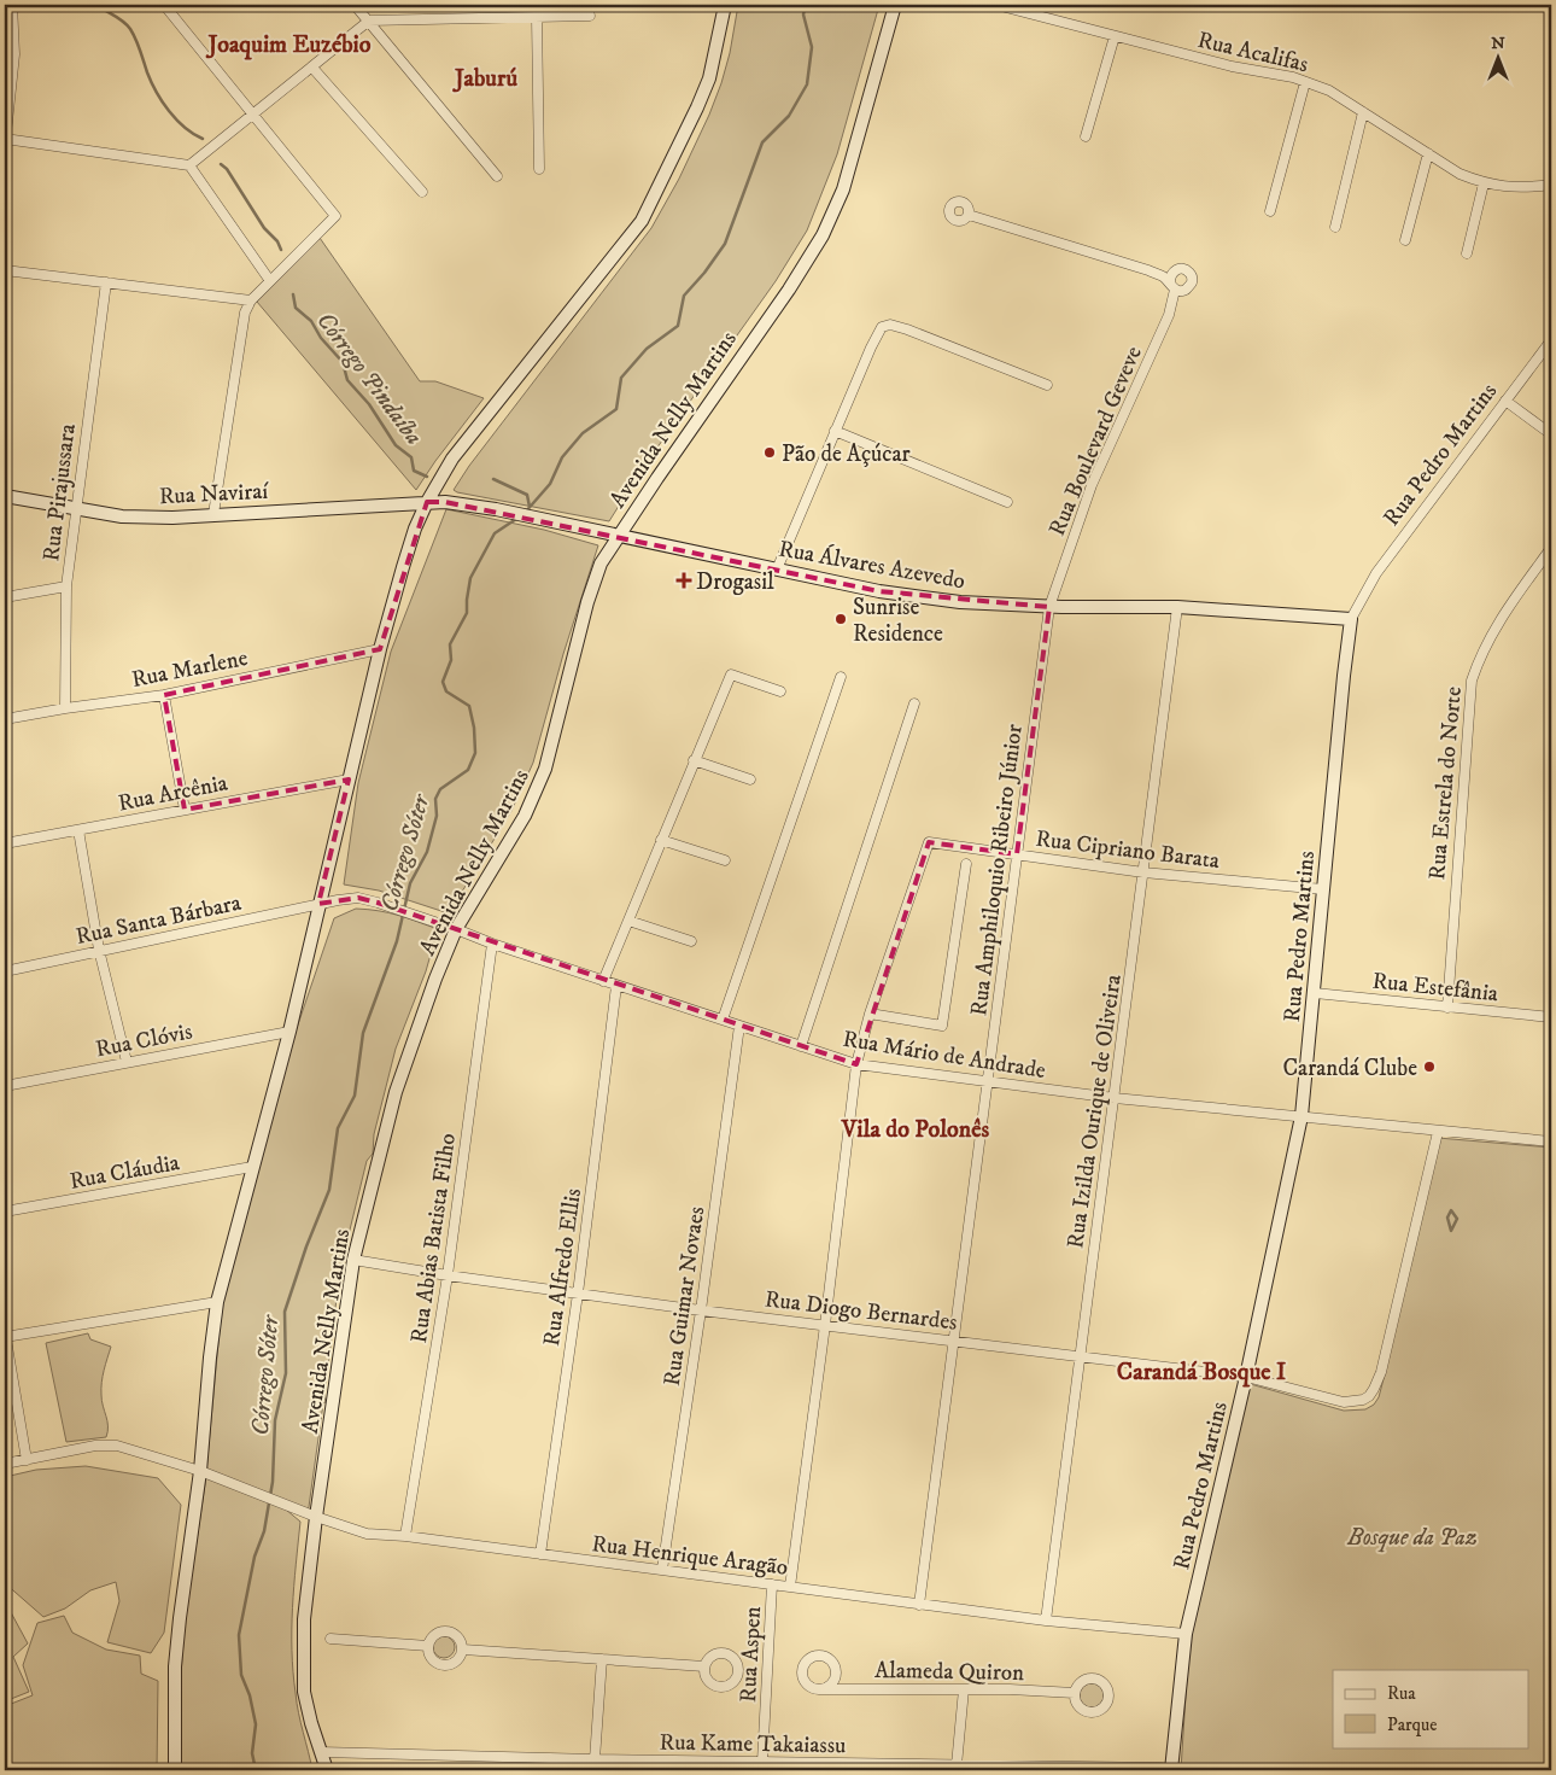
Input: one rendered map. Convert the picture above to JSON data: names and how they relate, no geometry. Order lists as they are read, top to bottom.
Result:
{
  "streets": {
    "main road": [
      "Avenida Nelly Martins",
      "Rua Pedro Martins",
      "Rua Naviraí",
      "Rua Álvares Azevedo"
    ],
    "street": [
      "Rua Acalifas",
      "Rua Boulevard Geveve",
      "Rua Pirajussara",
      "Rua Marlene",
      "Rua Estrela do Norte",
      "Rua Arcênia",
      "Rua Cipriano Barata",
      "Rua Amphiloquio Ribeiro Júnior",
      "Rua Santa Bárbara",
      "Rua Estefânia",
      "Rua Clóvis",
      "Rua Mário de Andrade",
      "Rua Izilda Ourique de Oliveira",
      "Rua Cláudia",
      "Rua Abias Batista Filho",
      "Rua Alfredo Ellis",
      "Rua Guimar Novaes",
      "Rua Diogo Bernardes",
      "Rua Henrique Aragão",
      "Rua Aspen",
      "Alameda Quiron",
      "Rua Kame Takaiassu"
    ]
  },
  "crossings": [
    ["Avenida Nelly Martins", "Rua Álvares Azevedo"],
    ["Avenida Nelly Martins", "Rua Mário de Andrade"],
    ["Avenida Nelly Martins", "Rua Diogo Bernardes"],
    ["Avenida Nelly Martins", "Rua Henrique Aragão"],
    ["Avenida Nelly Martins", "Rua Kame Takaiassu"],
    ["Rua Boulevard Geveve", "Rua Álvares Azevedo"],
    ["Rua Boulevard Geveve", "Rua Amphiloquio Ribeiro Júnior"],
    ["Rua Pedro Martins", "Rua Álvares Azevedo"],
    ["Rua Pedro Martins", "Rua Cipriano Barata"],
    ["Rua Pedro Martins", "Rua Estefânia"],
    ["Rua Pedro Martins", "Rua Mário de Andrade"],
    ["Rua Pedro Martins", "Rua Diogo Bernardes"],
    ["Rua Pedro Martins", "Rua Henrique Aragão"],
    ["Rua Pedro Martins", "Rua Kame Takaiassu"],
    ["Rua Pirajussara", "Rua Naviraí"],
    ["Rua Pirajussara", "Rua Marlene"],
    ["Rua Naviraí", "Rua Álvares Azevedo"],
    ["Rua Álvares Azevedo", "Rua Amphiloquio Ribeiro Júnior"],
    ["Rua Álvares Azevedo", "Rua Izilda Ourique de Oliveira"],
    ["Rua Estrela do Norte", "Rua Estefânia"],
    ["Rua Cipriano Barata", "Rua Amphiloquio Ribeiro Júnior"],
    ["Rua Cipriano Barata", "Rua Izilda Ourique de Oliveira"],
    ["Rua Amphiloquio Ribeiro Júnior", "Rua Mário de Andrade"],
    ["Rua Amphiloquio Ribeiro Júnior", "Rua Diogo Bernardes"],
    ["Rua Amphiloquio Ribeiro Júnior", "Rua Henrique Aragão"],
    ["Rua Santa Bárbara", "Rua Mário de Andrade"],
    ["Rua Mário de Andrade", "Rua Izilda Ourique de Oliveira"],
    ["Rua Mário de Andrade", "Rua Abias Batista Filho"],
    ["Rua Mário de Andrade", "Rua Alfredo Ellis"],
    ["Rua Mário de Andrade", "Rua Guimar Novaes"],
    ["Rua Mário de Andrade", "Rua Diogo Bernardes"],
    ["Rua Izilda Ourique de Oliveira", "Rua Diogo Bernardes"],
    ["Rua Izilda Ourique de Oliveira", "Rua Henrique Aragão"],
    ["Rua Abias Batista Filho", "Rua Diogo Bernardes"],
    ["Rua Abias Batista Filho", "Rua Henrique Aragão"],
    ["Rua Alfredo Ellis", "Rua Diogo Bernardes"],
    ["Rua Alfredo Ellis", "Rua Henrique Aragão"],
    ["Rua Guimar Novaes", "Rua Diogo Bernardes"],
    ["Rua Guimar Novaes", "Rua Henrique Aragão"],
    ["Rua Henrique Aragão", "Rua Aspen"],
    ["Rua Aspen", "Rua Kame Takaiassu"]
  ],
  "districts": [
    "Joaquim Euzébio",
    "Jaburú",
    "Vila do Polonês",
    "Carandá Bosque I"
  ],
  "water": ["Córrego Pindaíba", "Córrego Sóter"],
  "parks": ["Bosque da Paz"],
  "places": {
    "other": ["Pão de Açúcar", "Sunrise Residence", "Carandá Clube"],
    "health": ["Drogasil"]
  },
  "legend": ["Rua", "Parque"],
  "north": "top"
}
